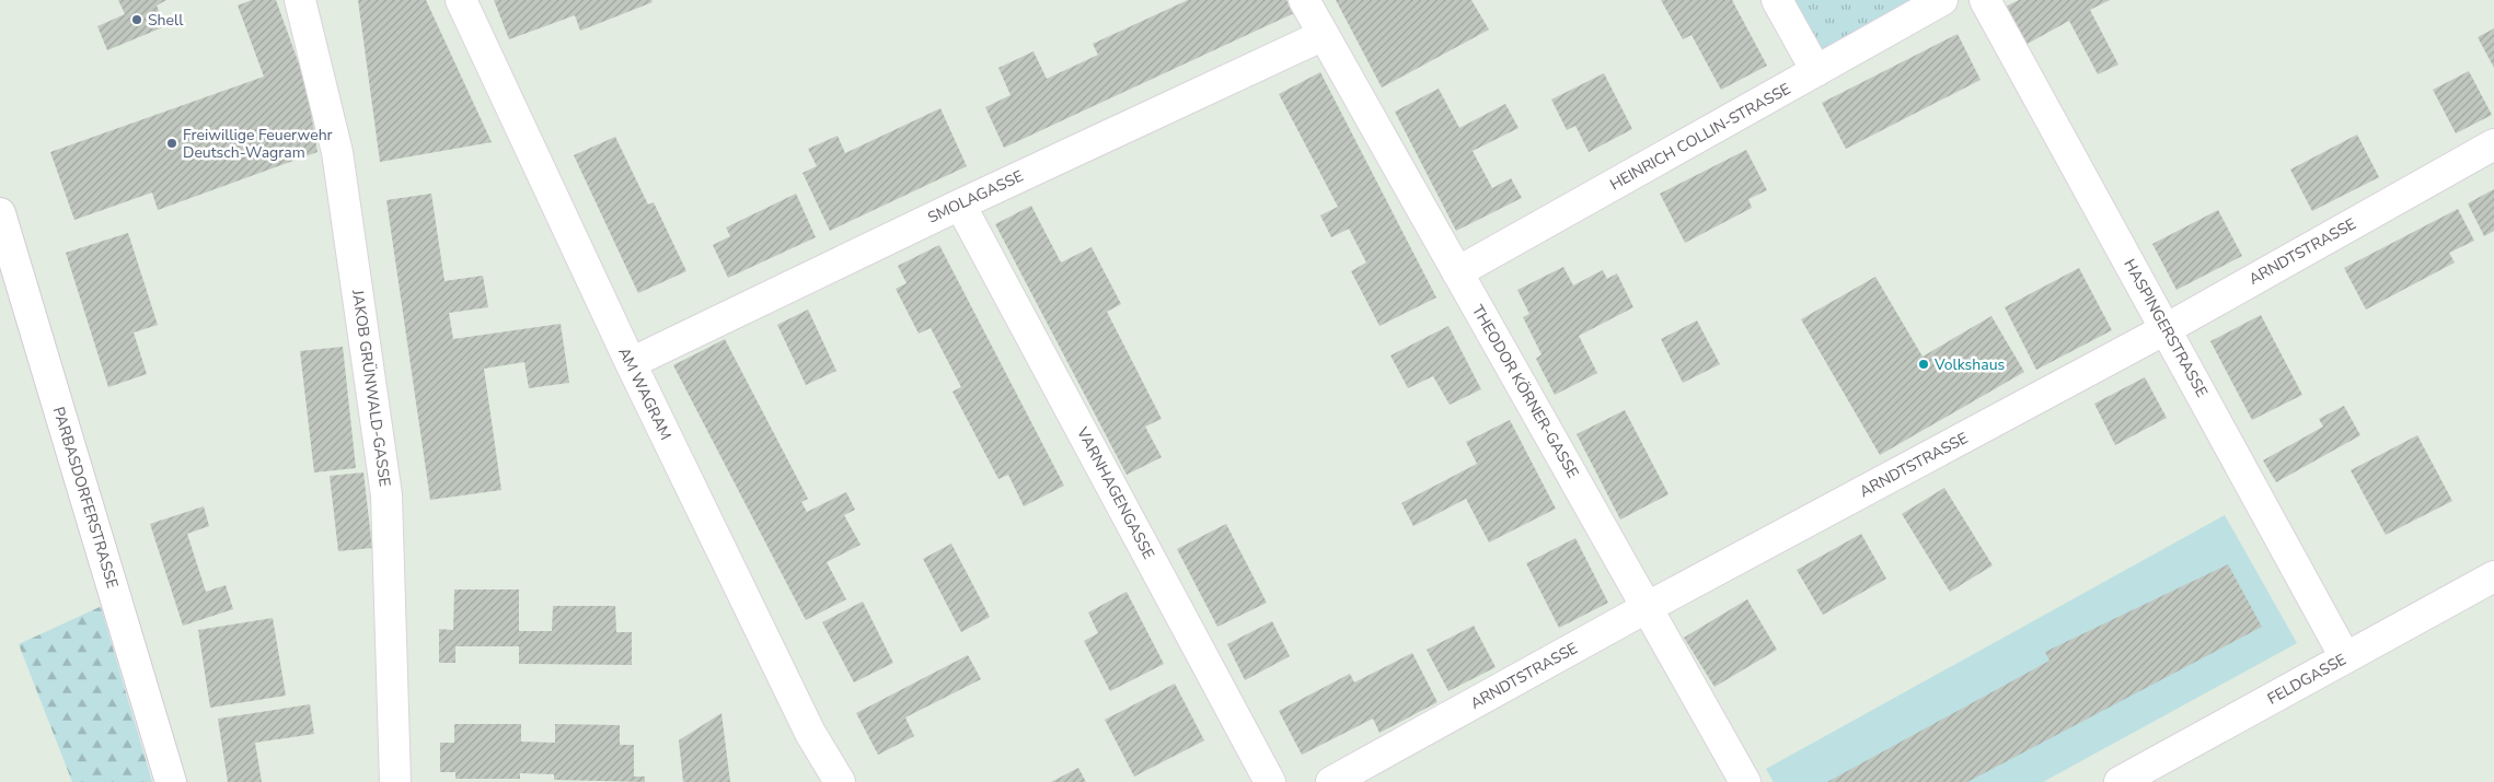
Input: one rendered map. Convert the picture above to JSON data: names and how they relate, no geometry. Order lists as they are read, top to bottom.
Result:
{
  "streets": {
    "street": [
      "HEINRICH COLLIN-STRASSE",
      "SMOLAGASSE",
      "ARNDTSTRASSE",
      "HASPINGERSTRASSE",
      "JAKOB GRÜNWALD-GASSE",
      "THEODOR KÖRNER-GASSE",
      "AM WAGRAM",
      "VARNHAGENGASSE",
      "PARBASDORFERSTRASSE",
      "FELDGASSE"
    ]
  },
  "crossings": [
    ["HEINRICH COLLIN-STRASSE", "THEODOR KÖRNER-GASSE"],
    ["SMOLAGASSE", "THEODOR KÖRNER-GASSE"],
    ["SMOLAGASSE", "AM WAGRAM"],
    ["SMOLAGASSE", "VARNHAGENGASSE"],
    ["ARNDTSTRASSE", "HASPINGERSTRASSE"],
    ["ARNDTSTRASSE", "THEODOR KÖRNER-GASSE"],
    ["HASPINGERSTRASSE", "FELDGASSE"]
  ],
  "places": ["Shell", "Freiwillige Feuerwehr Deutsch-Wagram", "Volkshaus"]
}
